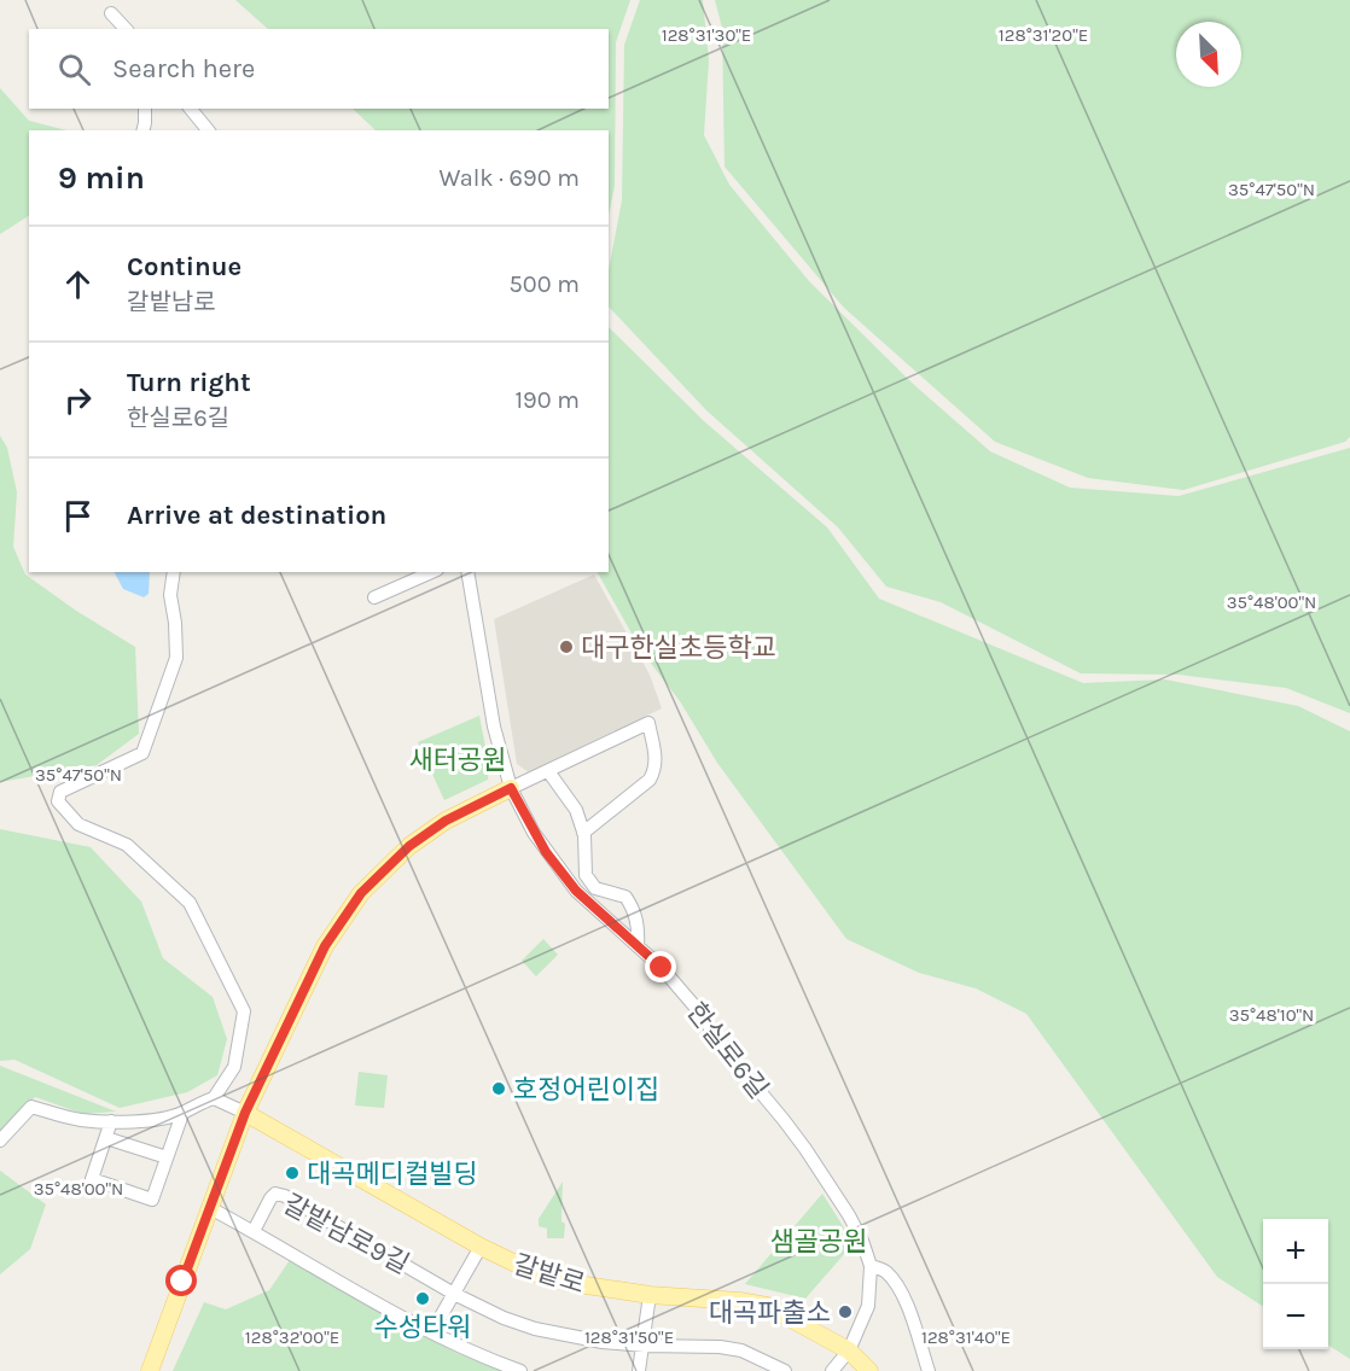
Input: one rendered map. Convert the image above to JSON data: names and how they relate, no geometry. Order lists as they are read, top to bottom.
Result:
{
  "streets": {
    "main road": ["갈밭로"],
    "street": ["한실로6길", "갈밭남로9길"]
  },
  "crossings": [
    ["한실로6길", "갈밭로"]
  ],
  "parks": ["새터공원", "샘골공원"],
  "places": [
    "대구한실초등학교",
    "호정어린이집",
    "대곡메디컬빌딩",
    "수성타워",
    "대곡파출소"
  ],
  "north": "bottom right",
  "page": {
    "search": "Search here",
    "heading": ["9 min", "Walk · 690 m"],
    "list": [
      ["Continue", "갈밭남로", "500 m"],
      ["Turn right", "한실로6길", "190 m"],
      "Arrive at destination"
    ],
    "map_buttons": ["+", "−"]
  },
  "coordinates": [
    "128°31'30\"E",
    "128°31'20\"E",
    "35°47'50\"N",
    "35°48'00\"N",
    "35°48'10\"N",
    "128°32'00\"E",
    "128°31'50\"E",
    "128°31'40\"E"
  ]
}
